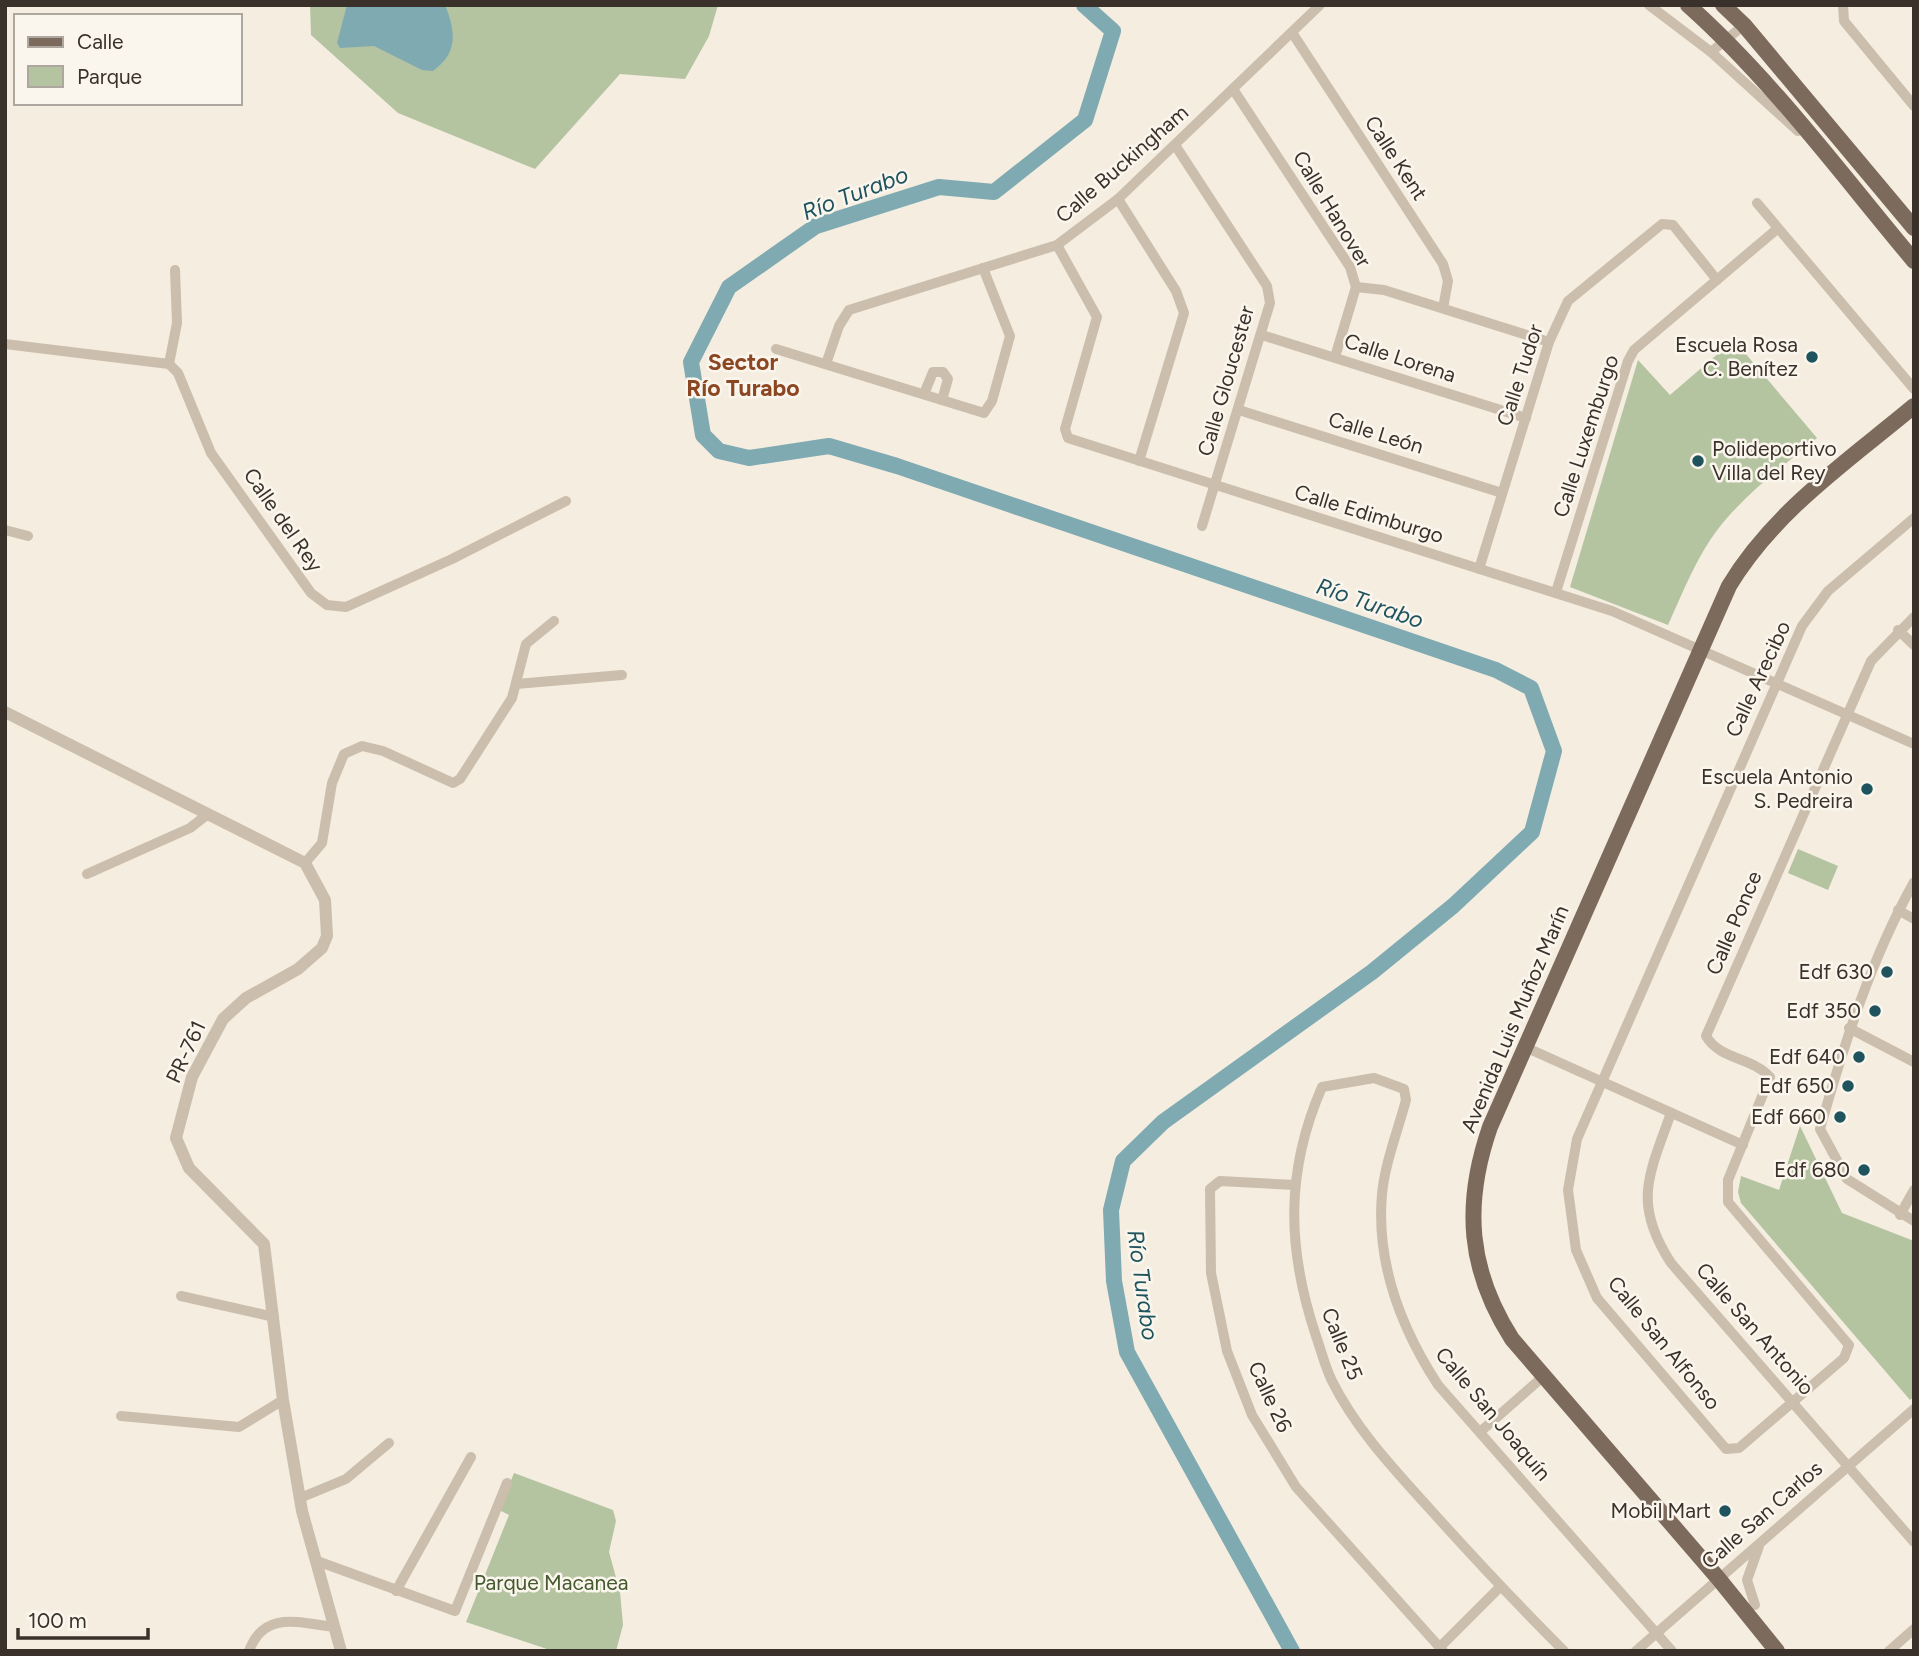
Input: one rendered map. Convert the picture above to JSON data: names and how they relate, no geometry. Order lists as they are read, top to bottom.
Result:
{
  "streets": {
    "main road": ["Avenida Luis Muñoz Marín"],
    "street": [
      "Calle Kent",
      "Calle Buckingham",
      "Calle Hanover",
      "Calle Lorena",
      "Calle Tudor",
      "Calle Gloucester",
      "Calle León",
      "Calle Luxemburgo",
      "Calle Edimburgo",
      "Calle del Rey",
      "Calle Arecibo",
      "Calle Ponce",
      "PR-761",
      "Calle San Antonio",
      "Calle San Alfonso",
      "Calle 25",
      "Calle 26",
      "Calle San Joaquín",
      "Calle San Carlos"
    ]
  },
  "crossings": [
    ["Calle Kent", "Calle Buckingham"],
    ["Calle Buckingham", "Calle Hanover"],
    ["Calle Buckingham", "Calle Gloucester"],
    ["Calle Buckingham", "Calle Edimburgo"],
    ["Calle Hanover", "Calle Lorena"],
    ["Calle Lorena", "Calle Tudor"],
    ["Calle Lorena", "Calle Gloucester"],
    ["Calle Tudor", "Calle León"],
    ["Calle Tudor", "Calle Luxemburgo"],
    ["Calle Tudor", "Calle Edimburgo"],
    ["Calle Gloucester", "Calle León"],
    ["Calle Gloucester", "Calle Edimburgo"],
    ["Calle Luxemburgo", "Calle Edimburgo"],
    ["Calle Edimburgo", "Calle Arecibo"],
    ["Calle Edimburgo", "Calle Ponce"],
    ["Calle Edimburgo", "Avenida Luis Muñoz Marín"],
    ["Calle Arecibo", "Calle San Alfonso"],
    ["Calle Ponce", "Calle San Antonio"],
    ["Calle Ponce", "Calle San Alfonso"],
    ["Avenida Luis Muñoz Marín", "Calle San Carlos"],
    ["Calle San Antonio", "Calle San Alfonso"],
    ["Calle San Antonio", "Calle San Carlos"],
    ["Calle 25", "Calle 26"],
    ["Calle 25", "Calle San Joaquín"],
    ["Calle San Joaquín", "Calle San Carlos"]
  ],
  "districts": ["Sector Río Turabo"],
  "water": ["Río Turabo"],
  "parks": ["Parque Macanea"],
  "places": [
    "Escuela Rosa C. Benítez",
    "Polideportivo Villa del Rey",
    "Escuela Antonio S. Pedreira",
    "Edf 630",
    "Edf 350",
    "Edf 640",
    "Edf 650",
    "Edf 660",
    "Edf 680",
    "Mobil Mart"
  ],
  "legend": ["Calle", "Parque"],
  "scale_bar": "100 m"
}
